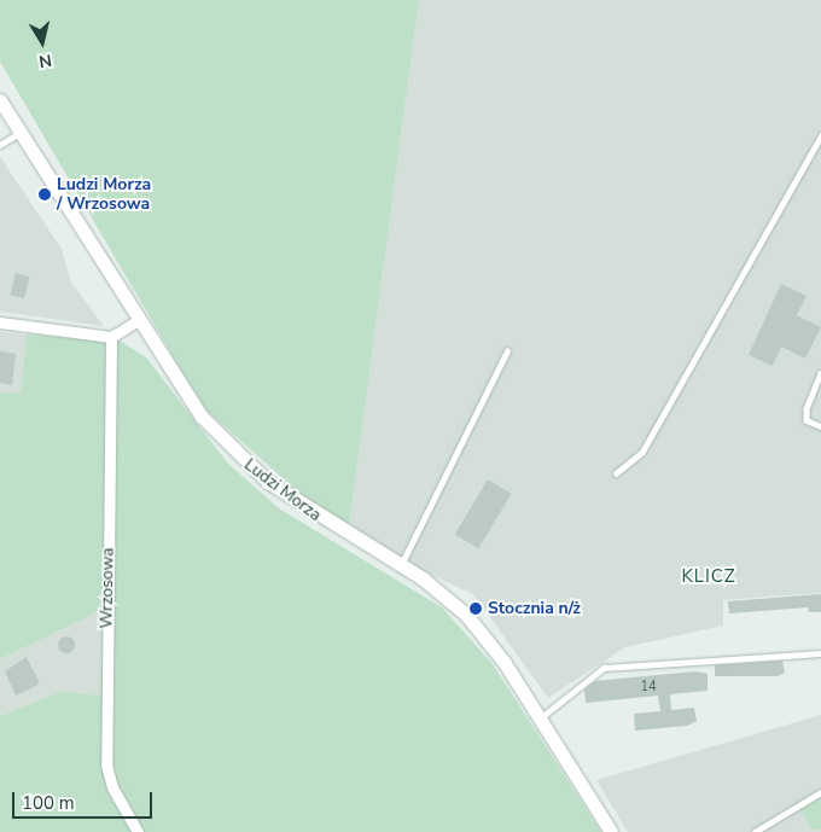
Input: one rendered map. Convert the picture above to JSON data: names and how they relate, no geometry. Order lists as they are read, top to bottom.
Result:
{
  "streets": {
    "street": ["Ludzi Morza", "Wrzosowa"]
  },
  "districts": ["KLICZ"],
  "places": ["Ludzi Morza / Wrzosowa", "Stocznia n/ż"],
  "house_numbers": ["14"],
  "scale_bar": "100 m",
  "north": "bottom"
}
